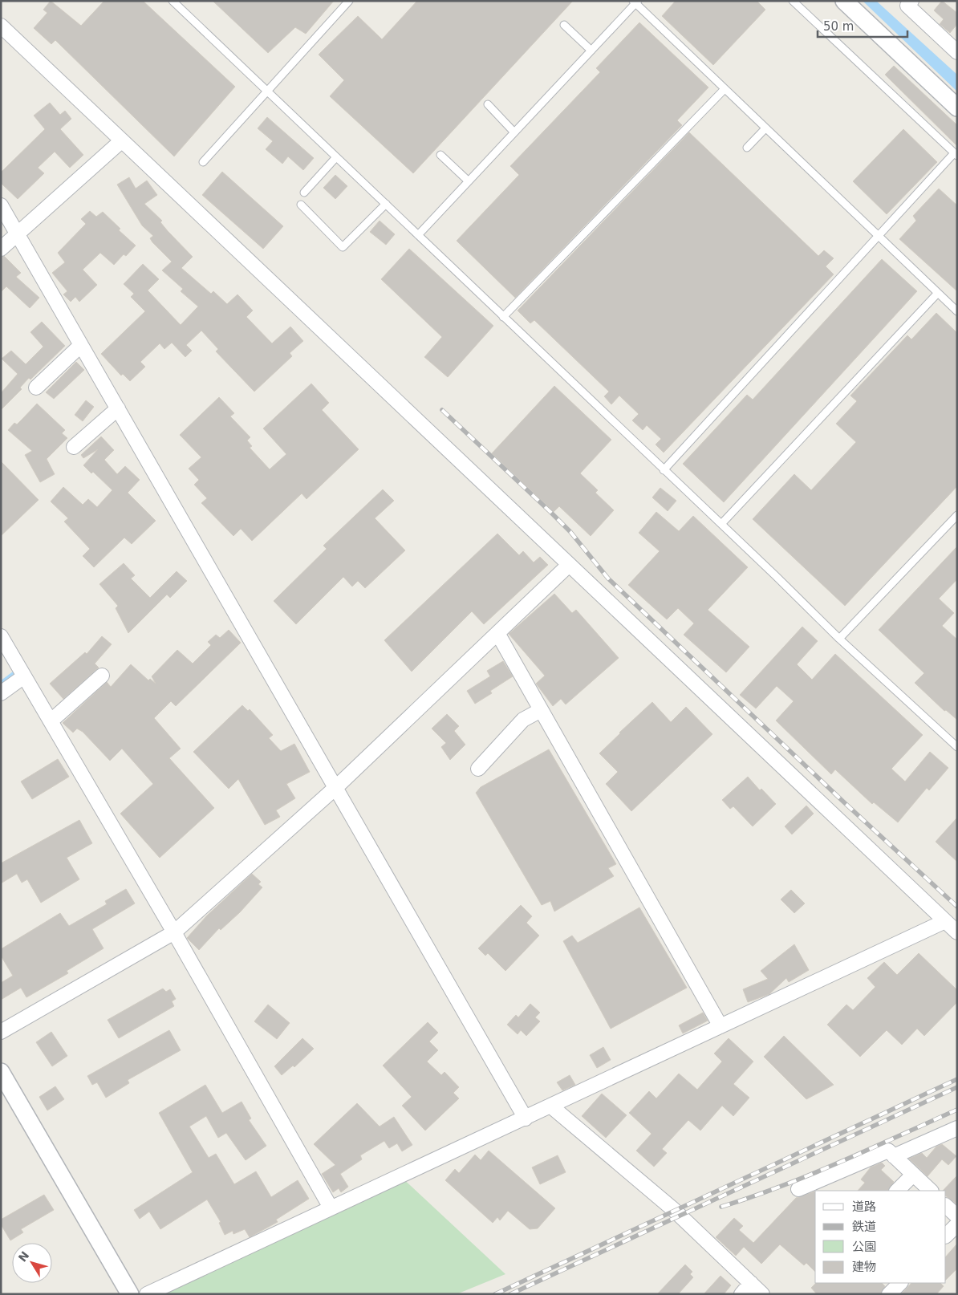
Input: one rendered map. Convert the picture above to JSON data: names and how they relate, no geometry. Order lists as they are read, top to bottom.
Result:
{
  "legend": [
    "道路",
    "鉄道",
    "公園",
    "建物"
  ],
  "scale_bar": "50 m",
  "north": "top left"
}
